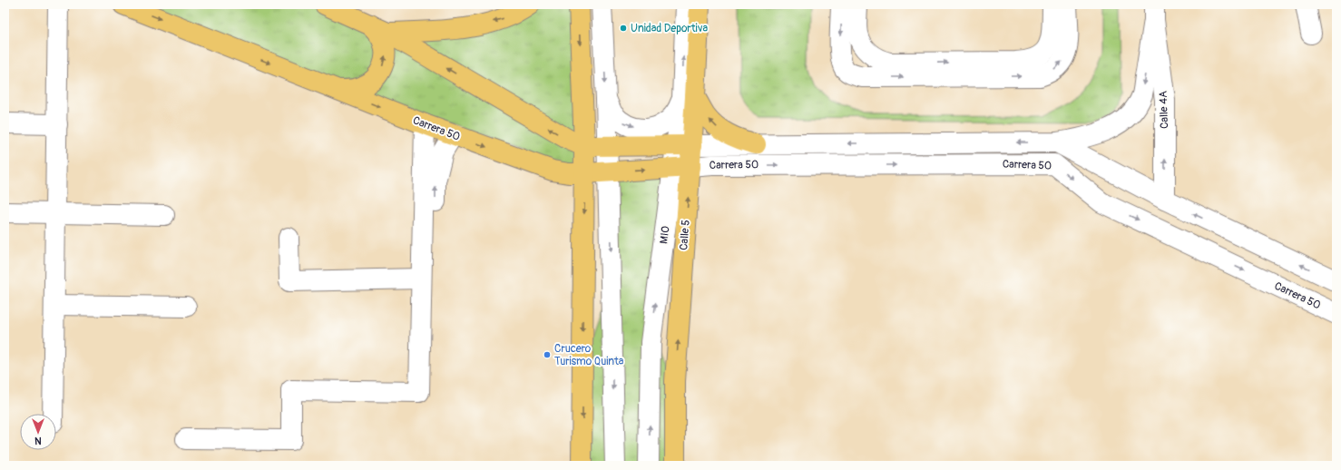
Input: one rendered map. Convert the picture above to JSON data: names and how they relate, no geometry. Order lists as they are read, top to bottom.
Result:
{
  "streets": {
    "main road": ["Carrera 50", "Calle 5"],
    "street": ["Calle 4A", "MIO"]
  },
  "crossings": [
    ["Calle 4A", "Carrera 50"],
    ["Carrera 50", "MIO"],
    ["Carrera 50", "Calle 5"],
    ["MIO", "Calle 5"]
  ],
  "places": ["Unidad Deportiva", "Crucero Turismo Quinta"],
  "north": "bottom"
}
